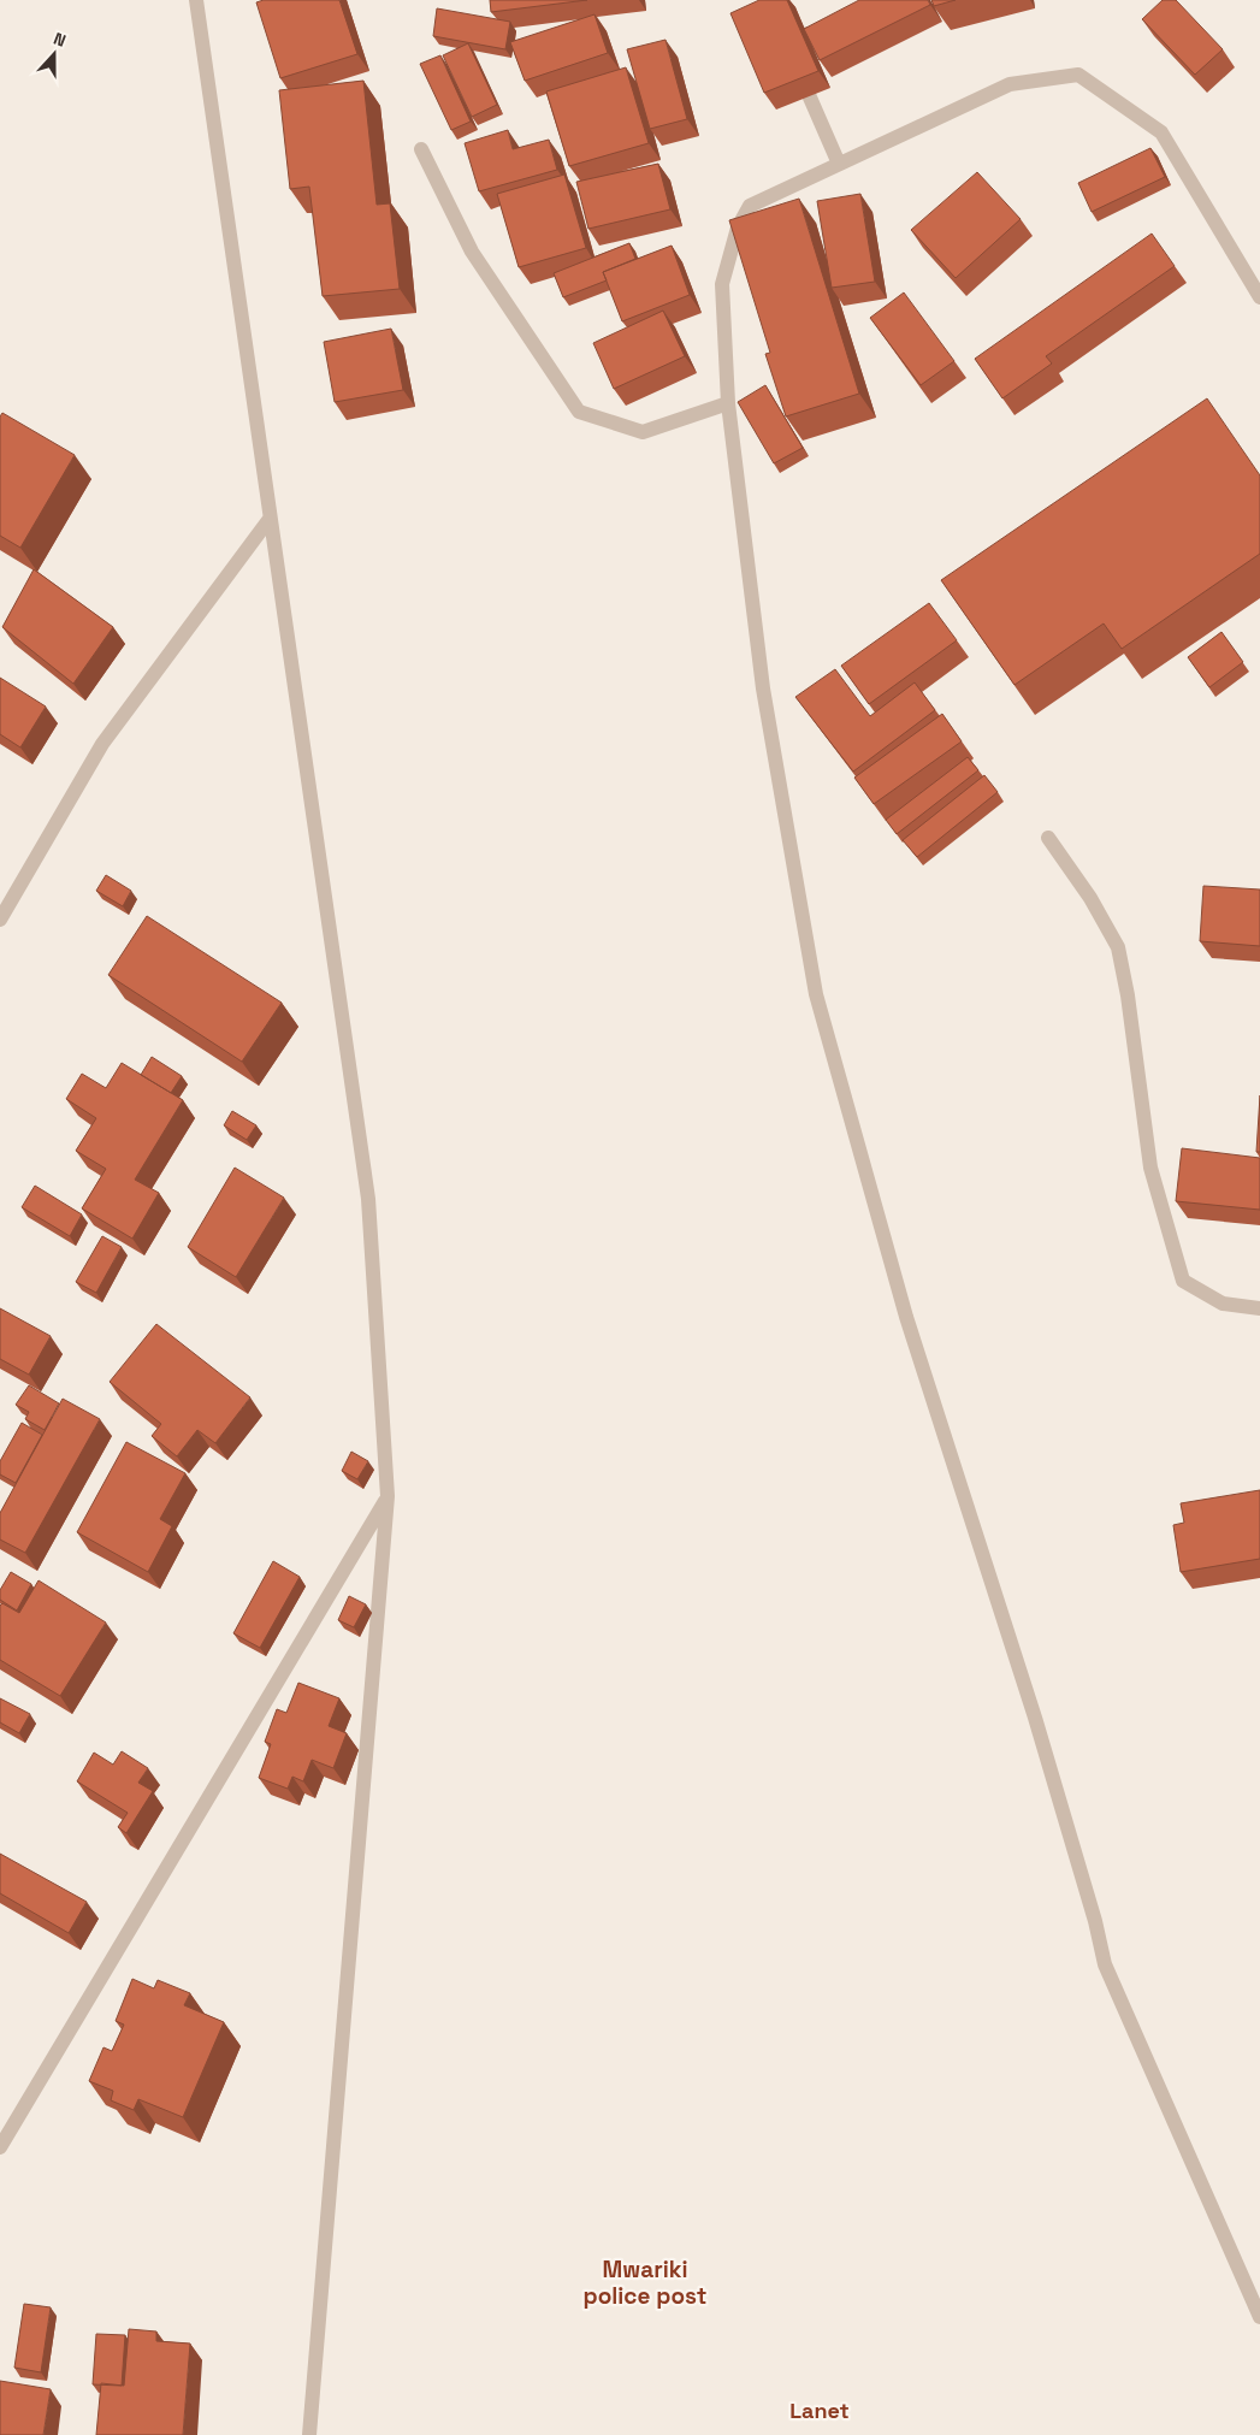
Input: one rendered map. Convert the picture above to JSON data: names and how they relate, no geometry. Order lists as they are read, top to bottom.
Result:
{
  "districts": ["Mwariki police post", "Lanet"],
  "north": "top"
}
